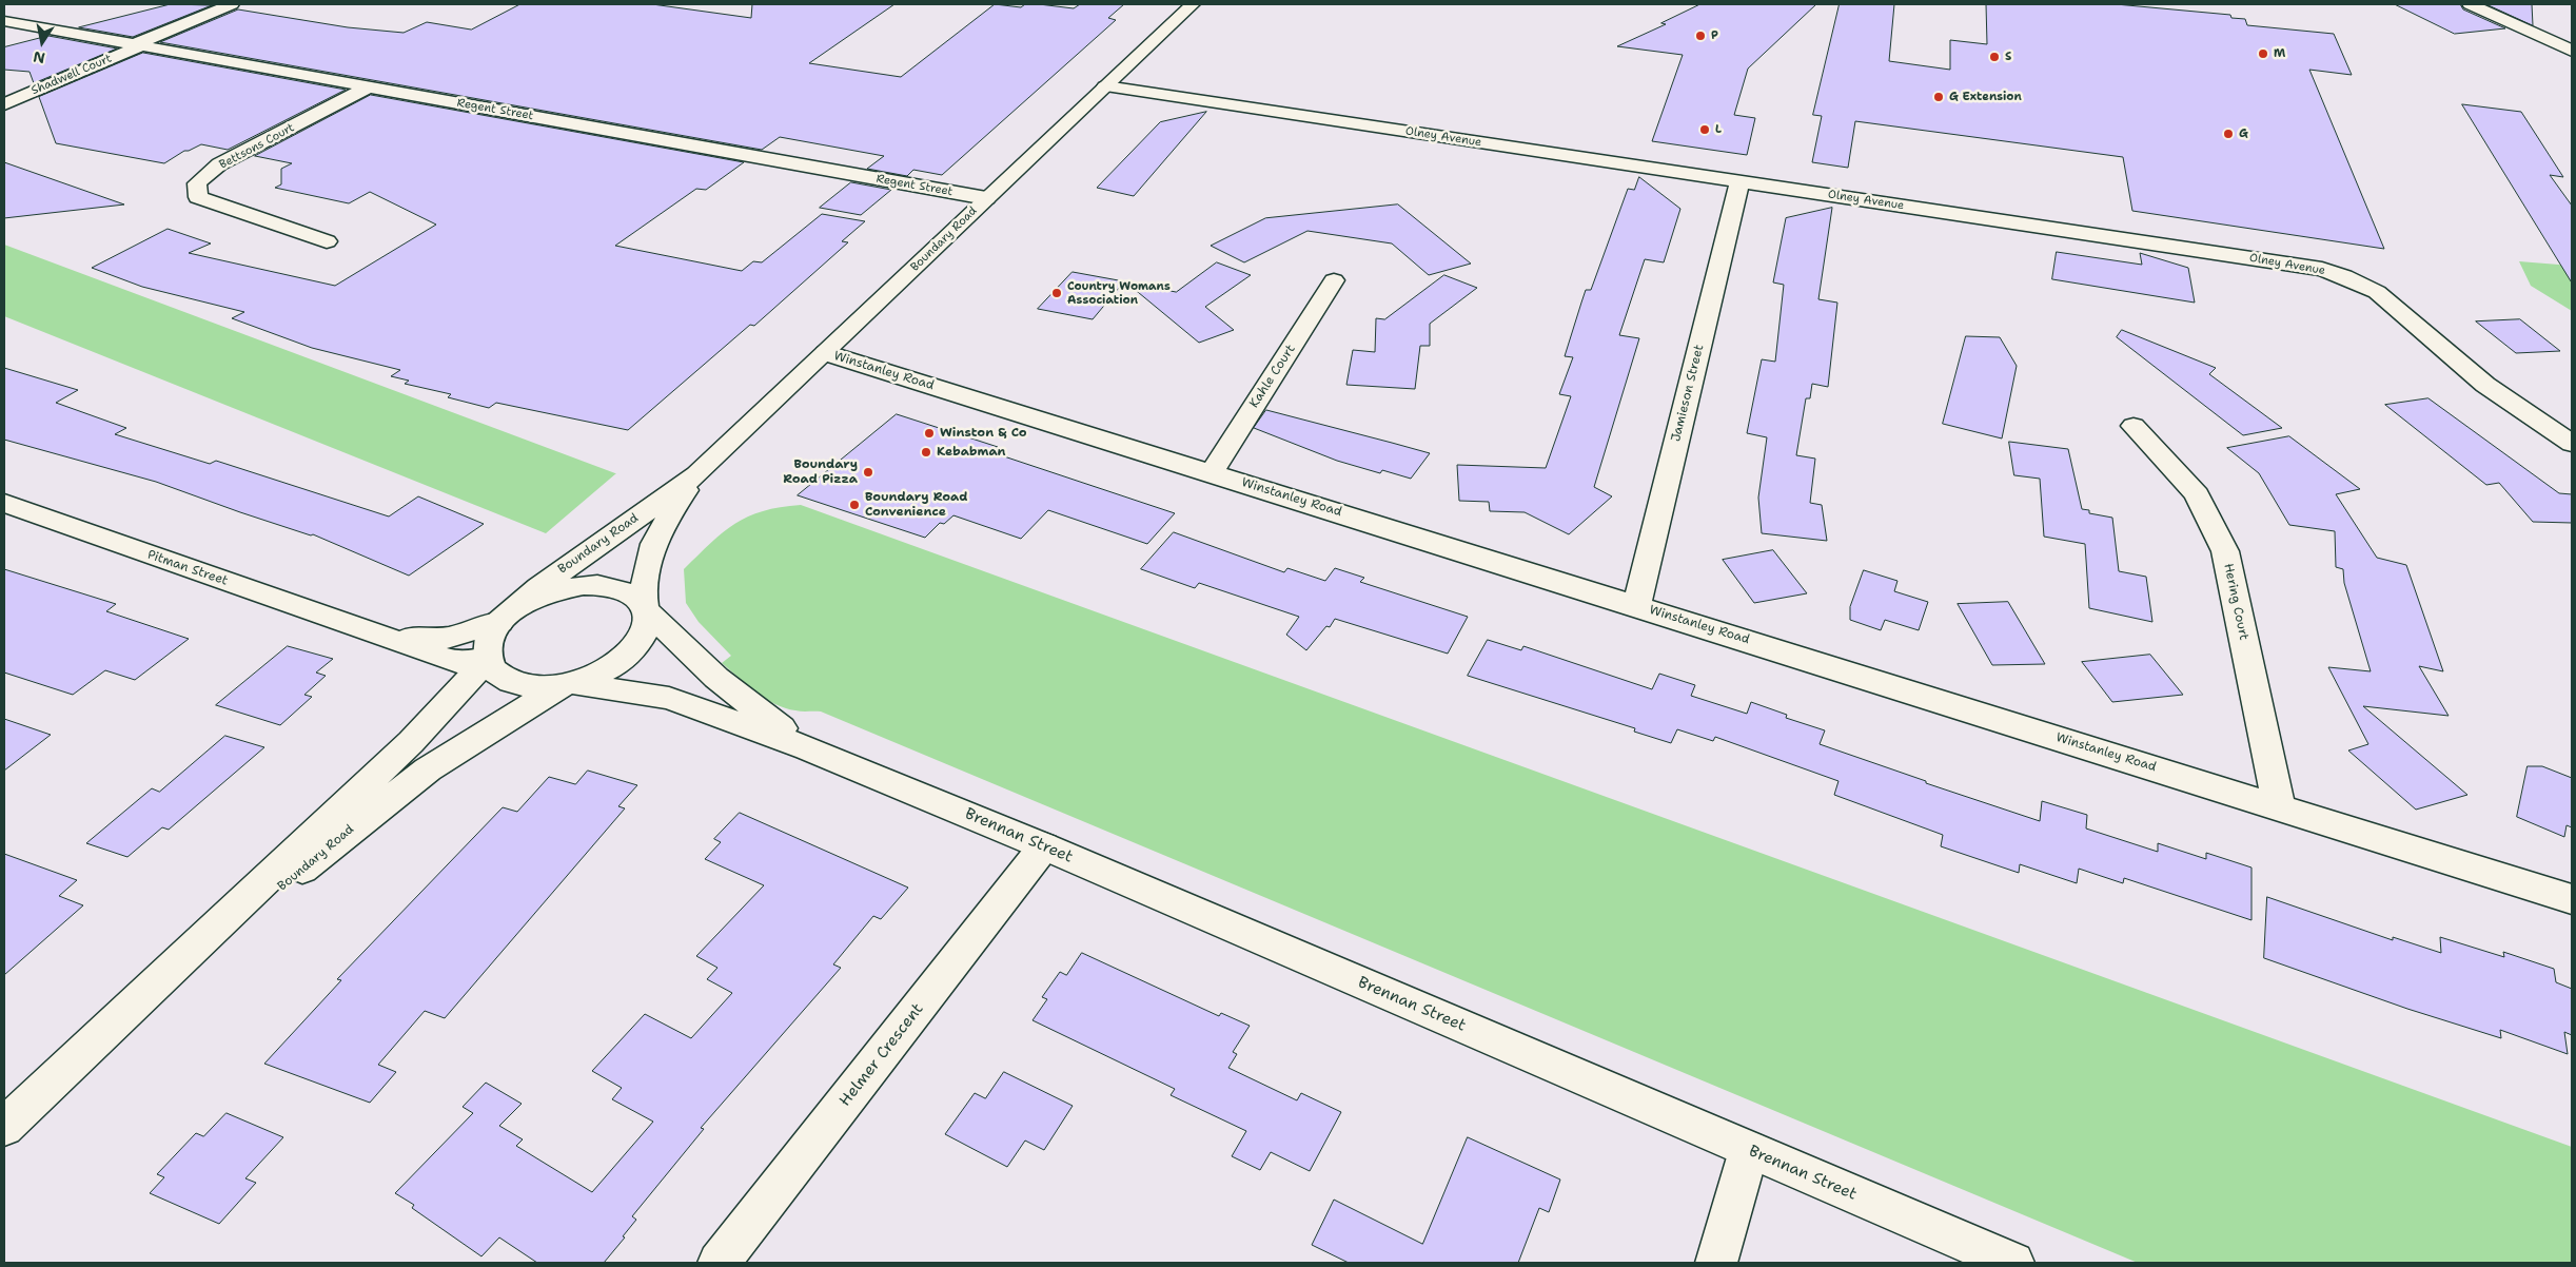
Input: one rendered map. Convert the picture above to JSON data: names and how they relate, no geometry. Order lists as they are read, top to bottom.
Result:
{
  "streets": {
    "street": [
      "Shadwell Court",
      "Regent Street",
      "Olney Avenue",
      "Bettsons Court",
      "Boundary Road",
      "Winstanley Road",
      "Kahle Court",
      "Jamieson Street",
      "Pitman Street",
      "Hering Court",
      "Brennan Street",
      "Helmer Crescent"
    ]
  },
  "crossings": [
    ["Shadwell Court", "Regent Street"],
    ["Regent Street", "Bettsons Court"],
    ["Regent Street", "Boundary Road"],
    ["Olney Avenue", "Boundary Road"],
    ["Olney Avenue", "Jamieson Street"],
    ["Boundary Road", "Winstanley Road"],
    ["Boundary Road", "Pitman Street"],
    ["Boundary Road", "Brennan Street"],
    ["Winstanley Road", "Kahle Court"],
    ["Winstanley Road", "Jamieson Street"],
    ["Winstanley Road", "Hering Court"],
    ["Pitman Street", "Brennan Street"],
    ["Brennan Street", "Helmer Crescent"]
  ],
  "places": [
    "P",
    "M",
    "S",
    "G Extension",
    "L",
    "G",
    "Country Womans Association",
    "Winston & Co",
    "Kebabman",
    "Boundary Road Pizza",
    "Boundary Road Convenience"
  ],
  "north": "bottom"
}
